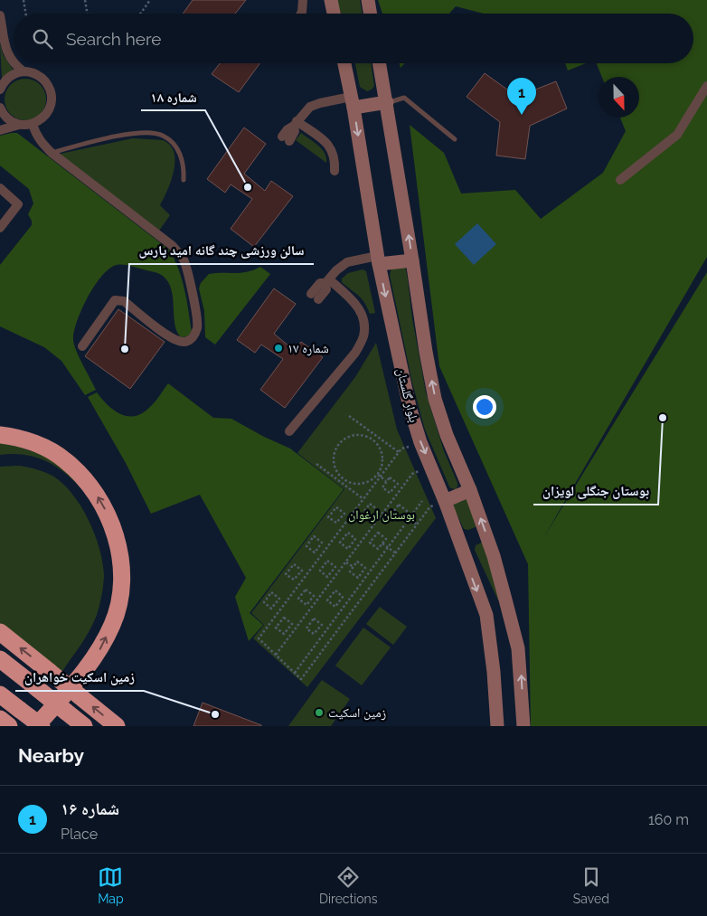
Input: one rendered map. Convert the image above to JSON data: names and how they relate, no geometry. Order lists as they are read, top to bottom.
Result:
{
  "streets": {
    "main road": ["بلوار گلستان"]
  },
  "parks": ["بوستان ارغوان"],
  "places": [
    "شماره ۱۸",
    "شماره ۱۷",
    "سالن ورزشی چند گانه امید پارس",
    "بوستان جنگلی لویزان",
    "زمین اسکیت",
    "زمین اسکیت خواهران"
  ],
  "north": "bottom",
  "page": {
    "search": "Search here",
    "pins": "1",
    "heading": "Nearby",
    "list": [
      {
        "mark": "1",
        "name": "شماره ۱۶",
        "note": "Place",
        "value": "160 m"
      }
    ],
    "nav": ["Map", "Directions", "Saved"]
  }
}
